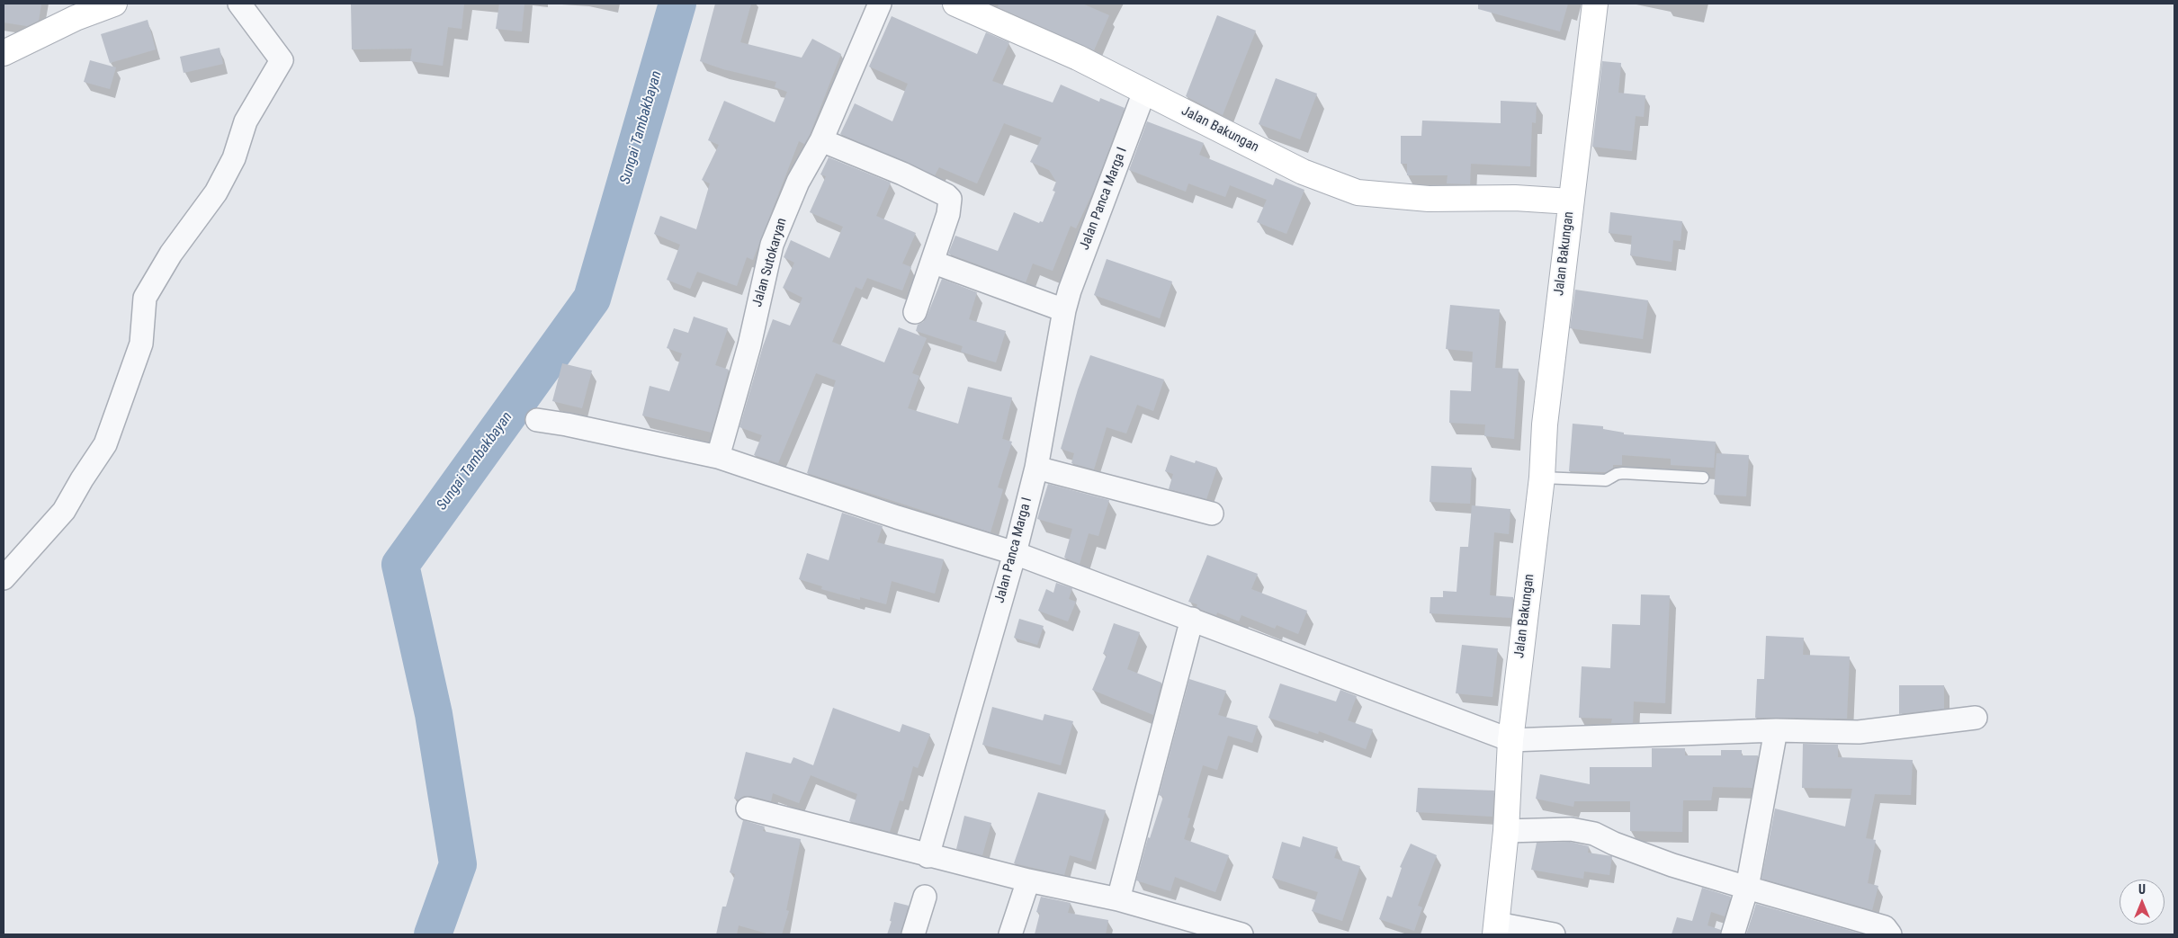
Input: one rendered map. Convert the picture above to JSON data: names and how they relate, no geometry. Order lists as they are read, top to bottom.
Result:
{
  "streets": {
    "main road": ["Jalan Bakungan"],
    "street": ["Jalan Panca Marga I", "Jalan Sutokaryan"]
  },
  "crossings": [
    ["Jalan Bakungan", "Jalan Panca Marga I"]
  ],
  "water": ["Sungai Tambakbayan"],
  "north": "top"
}
